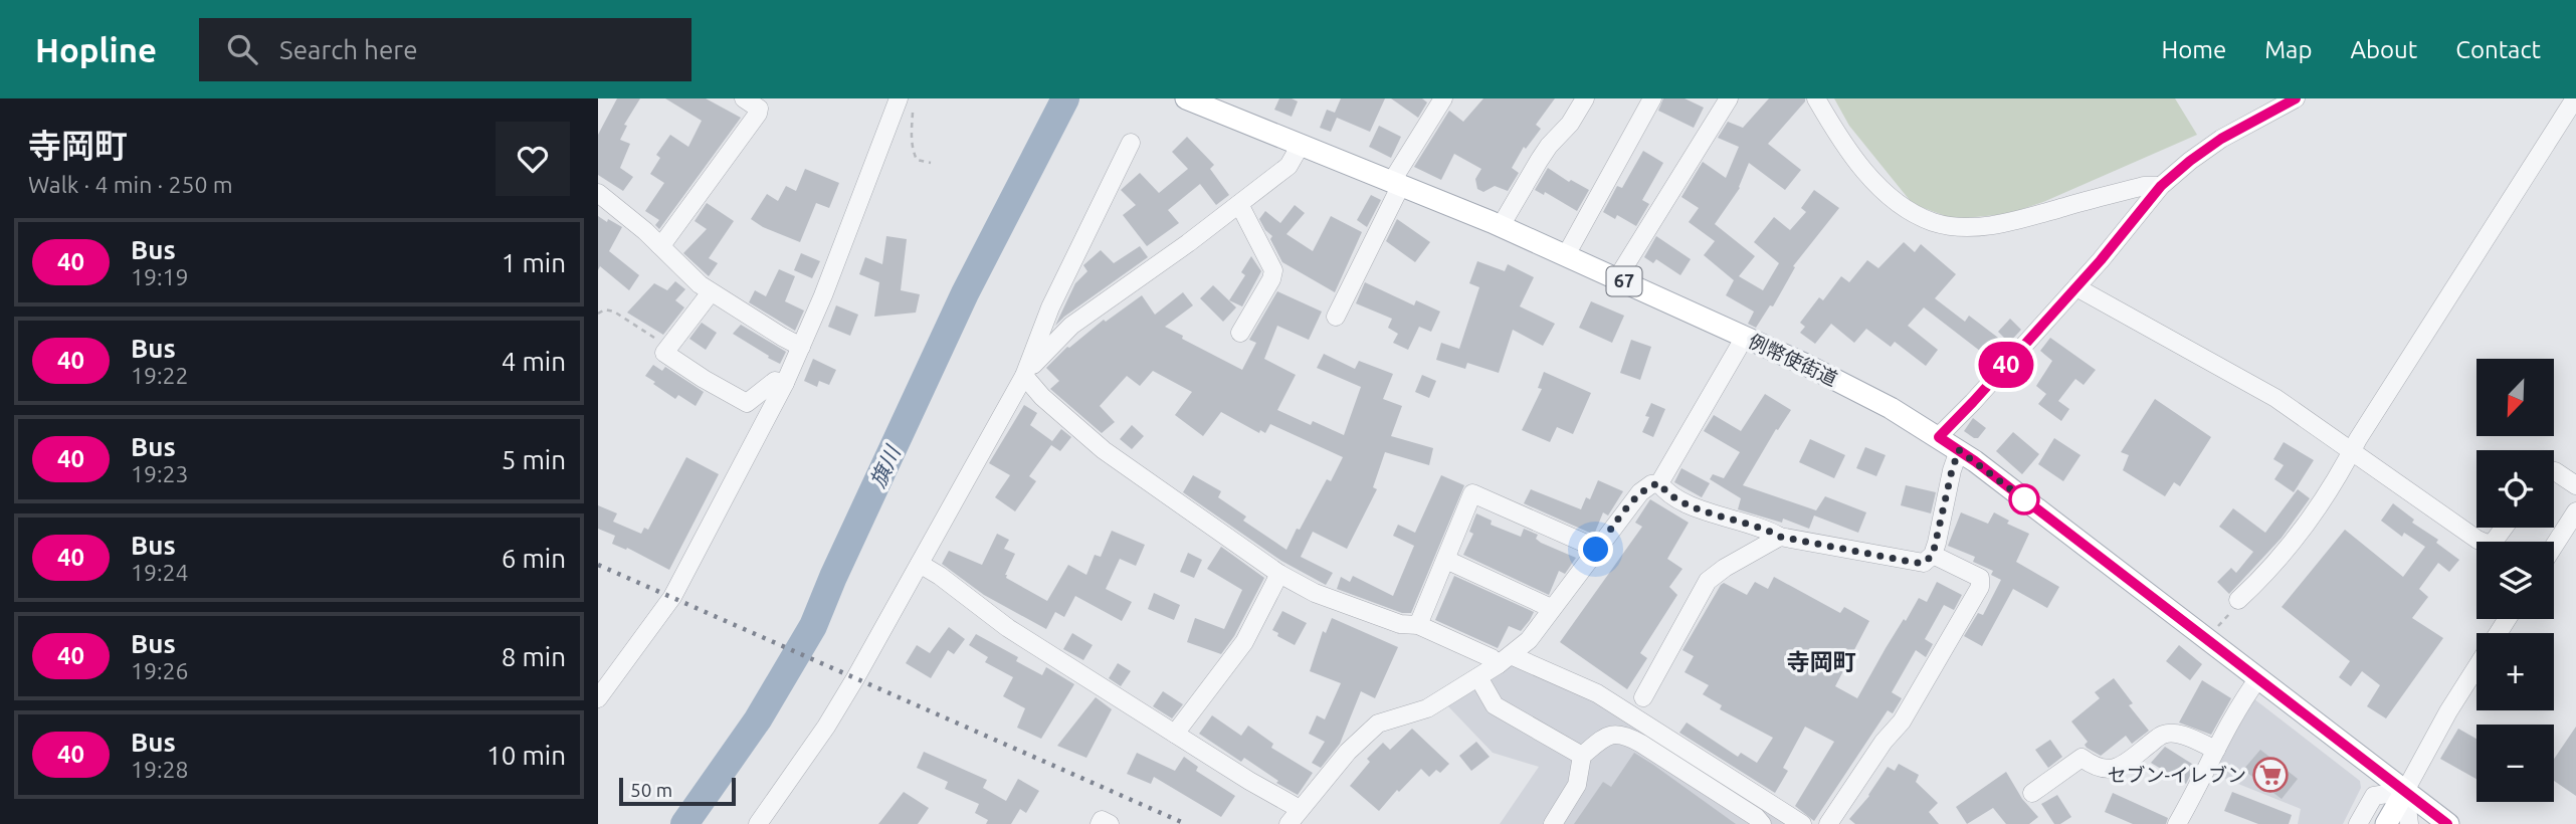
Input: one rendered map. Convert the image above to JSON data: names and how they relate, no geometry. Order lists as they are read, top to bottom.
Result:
{
  "streets": {
    "main road": ["67", "例幣使街道"]
  },
  "crossings": [
    ["67", "例幣使街道"]
  ],
  "districts": ["寺岡町"],
  "water": ["旗川"],
  "places": {
    "supermarket": ["セブン-イレブン"]
  },
  "lines": ["bus line 40"],
  "scale_bar": "50 m",
  "north": "bottom left",
  "page": {
    "header": "Hopline",
    "search": "Search here",
    "nav": [
      "Home",
      "Map",
      "About",
      "Contact"
    ],
    "heading": ["寺岡町", "Walk · 4 min · 250 m"],
    "on_map": "40",
    "list": [
      {
        "mark": "40",
        "name": "Bus",
        "note": "19:19",
        "value": "1 min"
      },
      {
        "mark": "40",
        "name": "Bus",
        "note": "19:22",
        "value": "4 min"
      },
      {
        "mark": "40",
        "name": "Bus",
        "note": "19:23",
        "value": "5 min"
      },
      {
        "mark": "40",
        "name": "Bus",
        "note": "19:24",
        "value": "6 min"
      },
      {
        "mark": "40",
        "name": "Bus",
        "note": "19:26",
        "value": "8 min"
      },
      {
        "mark": "40",
        "name": "Bus",
        "note": "19:28",
        "value": "10 min"
      }
    ],
    "map_buttons": ["+", "−"],
    "scale": "50 m"
  }
}
